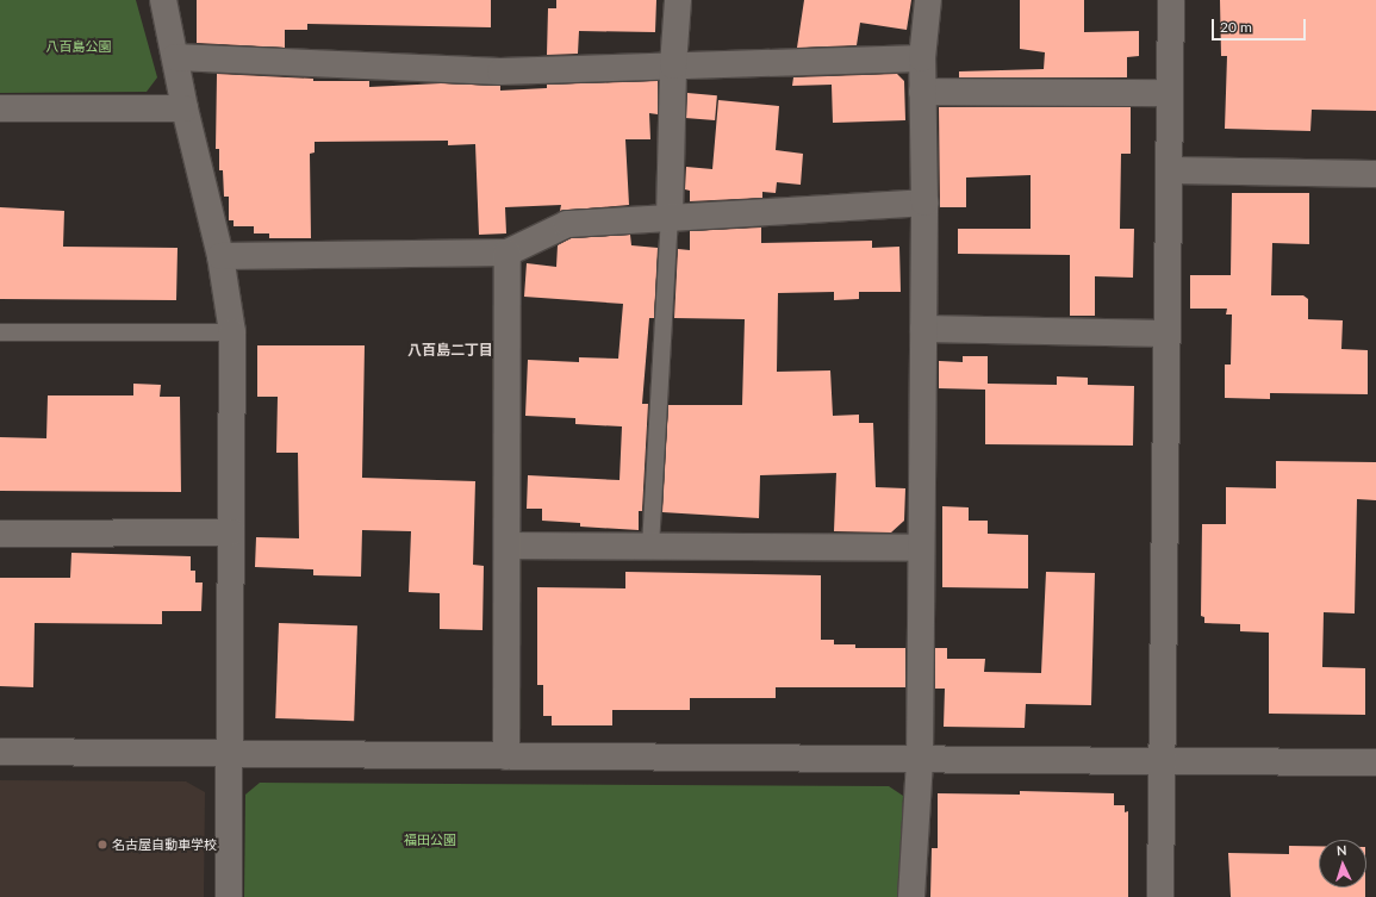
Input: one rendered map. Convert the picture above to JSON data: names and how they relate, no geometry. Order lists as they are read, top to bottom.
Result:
{
  "districts": ["八百島二丁目"],
  "parks": ["八百島公園", "福田公園"],
  "places": ["名古屋自動車学校"],
  "scale_bar": "20 m",
  "north": "top"
}
